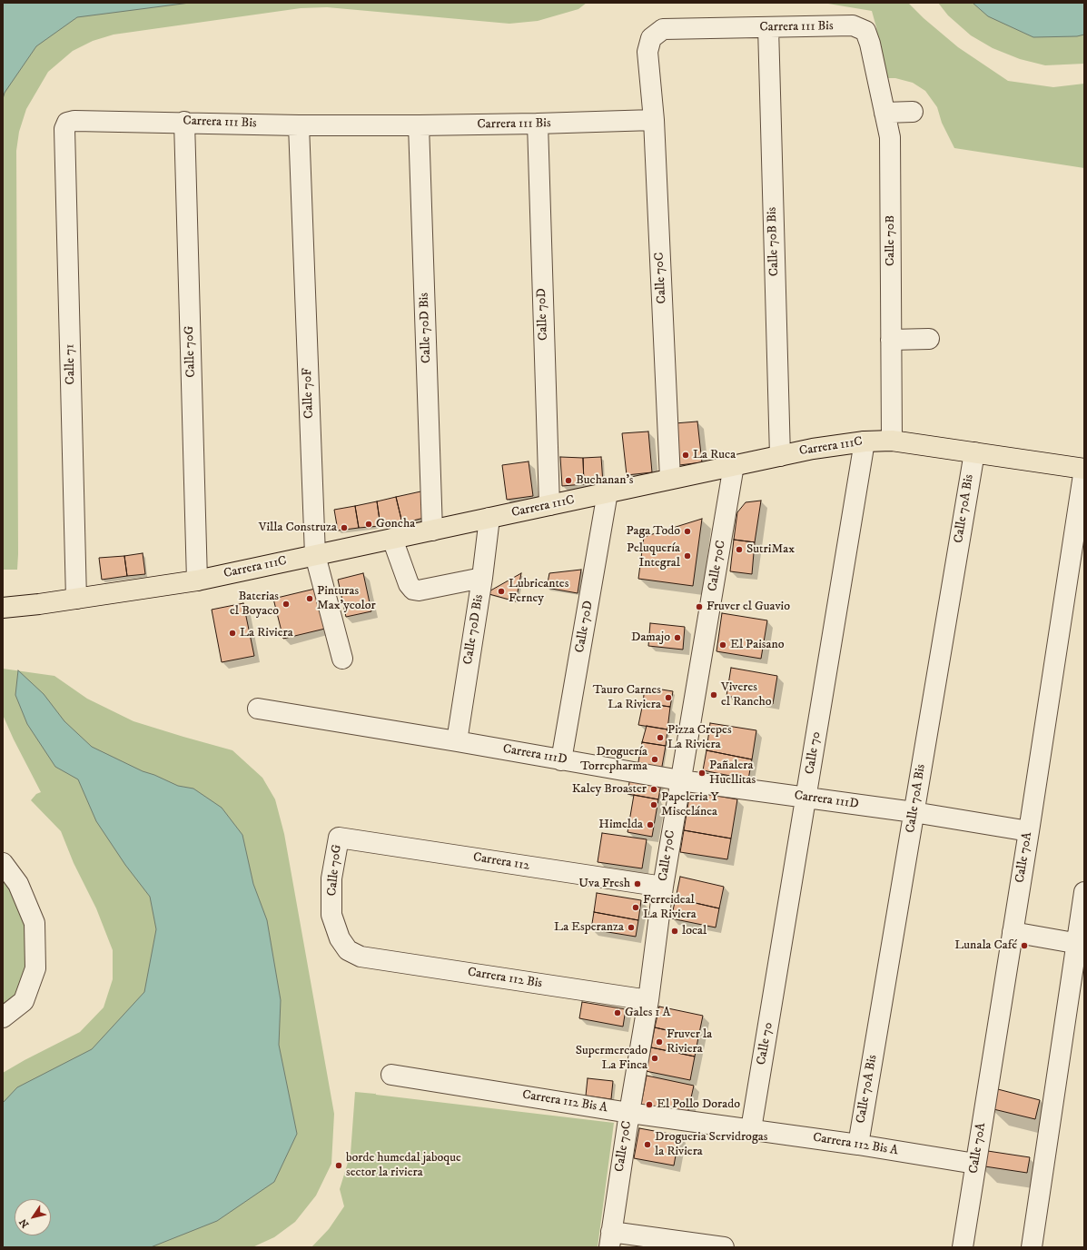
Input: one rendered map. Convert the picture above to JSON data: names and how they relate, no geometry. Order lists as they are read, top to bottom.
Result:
{
  "streets": {
    "main road": ["Carrera 111C"],
    "street": [
      "Carrera 111 Bis",
      "Calle 70B",
      "Calle 70B Bis",
      "Calle 70C",
      "Calle 70D",
      "Calle 70D Bis",
      "Calle 70G",
      "Calle 71",
      "Calle 70F",
      "Calle 70A Bis",
      "Calle 70",
      "Carrera 111D",
      "Calle 70A",
      "Carrera 112",
      "Carrera 112 Bis",
      "Carrera 112 Bis A"
    ]
  },
  "crossings": [
    ["Carrera 111 Bis", "Calle 70B"],
    ["Carrera 111 Bis", "Calle 70B Bis"],
    ["Carrera 111 Bis", "Calle 70C"],
    ["Carrera 111 Bis", "Calle 70D"],
    ["Carrera 111 Bis", "Calle 70D Bis"],
    ["Carrera 111 Bis", "Calle 70G"],
    ["Carrera 111 Bis", "Calle 71"],
    ["Carrera 111 Bis", "Calle 70F"],
    ["Calle 70B", "Carrera 111C"],
    ["Calle 70B Bis", "Carrera 111C"],
    ["Calle 70C", "Carrera 111C"],
    ["Calle 70C", "Carrera 111D"],
    ["Calle 70C", "Carrera 112"],
    ["Calle 70C", "Carrera 112 Bis"],
    ["Calle 70C", "Carrera 112 Bis A"],
    ["Calle 70D", "Carrera 111C"],
    ["Calle 70D", "Carrera 111D"],
    ["Calle 70D Bis", "Carrera 111C"],
    ["Calle 70D Bis", "Carrera 111D"],
    ["Calle 70G", "Carrera 111C"],
    ["Calle 70G", "Carrera 112"],
    ["Calle 70G", "Carrera 112 Bis"],
    ["Calle 71", "Carrera 111C"],
    ["Calle 70F", "Carrera 111C"],
    ["Carrera 111C", "Calle 70A Bis"],
    ["Carrera 111C", "Calle 70"],
    ["Carrera 111C", "Calle 70A"],
    ["Calle 70A Bis", "Carrera 111D"],
    ["Calle 70A Bis", "Carrera 112 Bis A"],
    ["Calle 70", "Carrera 111D"],
    ["Calle 70", "Carrera 112 Bis A"],
    ["Carrera 111D", "Calle 70A"],
    ["Calle 70A", "Carrera 112 Bis A"]
  ],
  "places": [
    "La Ruca",
    "Buchanan's",
    "Goncha",
    "Villa Construza",
    "Paga Todo",
    "SutriMax",
    "Peluquería Integral",
    "Lubricantes Ferney",
    "Pinturas Max'ycolor",
    "Baterias el Boyaco",
    "Fruver el Guavio",
    "La Riviera",
    "Damajo",
    "El Paisano",
    "Viveres el Rancho",
    "Tauro Carnes La Riviera",
    "Pizza Crepes La Riviera",
    "Droguería Torrepharma",
    "Pañalera Huellitas",
    "Kaley Broaster",
    "Papeleria Y Miscelánea",
    "Himelda",
    "Uva Fresh",
    "Ferreideal La Riviera",
    "La Esperanza",
    "local",
    "Lunala Café",
    "Gales 1 A",
    "Fruver la Riviera",
    "Supermercado La Finca",
    "El Pollo Dorado",
    "Drogueria Servidrogas la Riviera",
    "borde humedal jaboque sector la riviera"
  ],
  "north": "bottom left"
}
